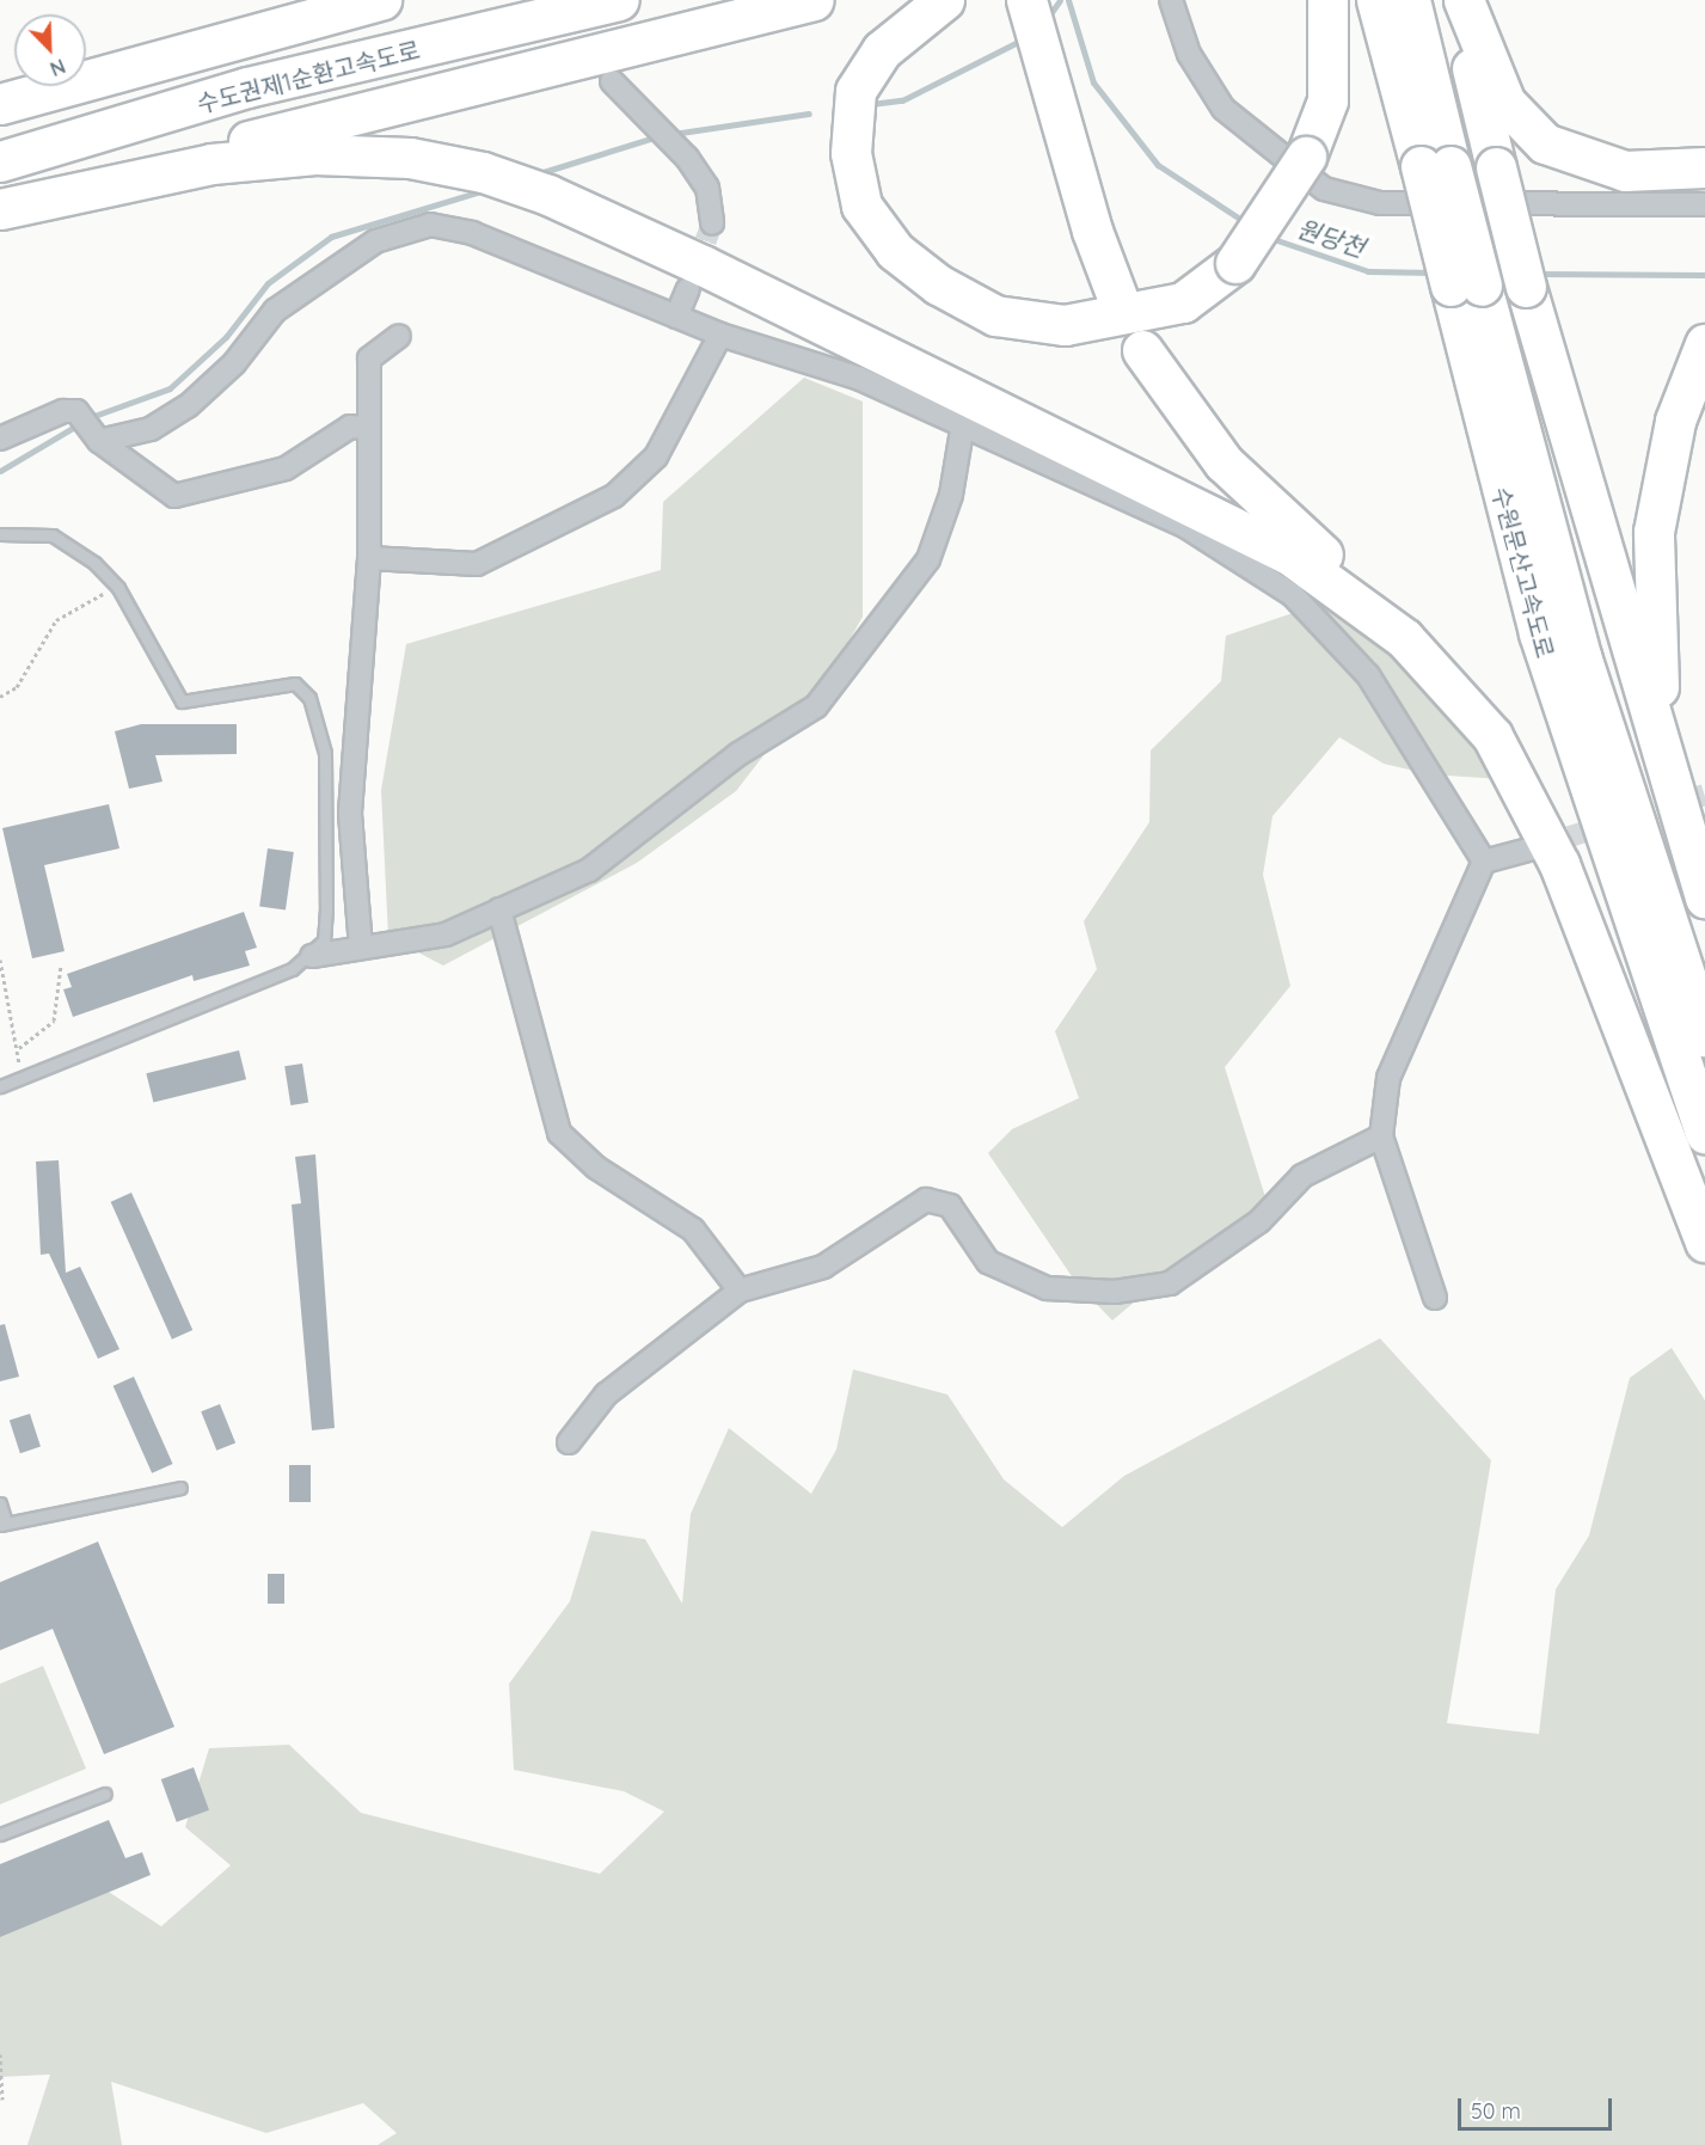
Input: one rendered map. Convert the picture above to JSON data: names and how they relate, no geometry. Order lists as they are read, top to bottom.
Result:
{
  "streets": {
    "highway": ["수도권제1순환고속도로", "수원문산고속도로"]
  },
  "water": ["원당천"],
  "scale_bar": "50 m",
  "north": "bottom right"
}
